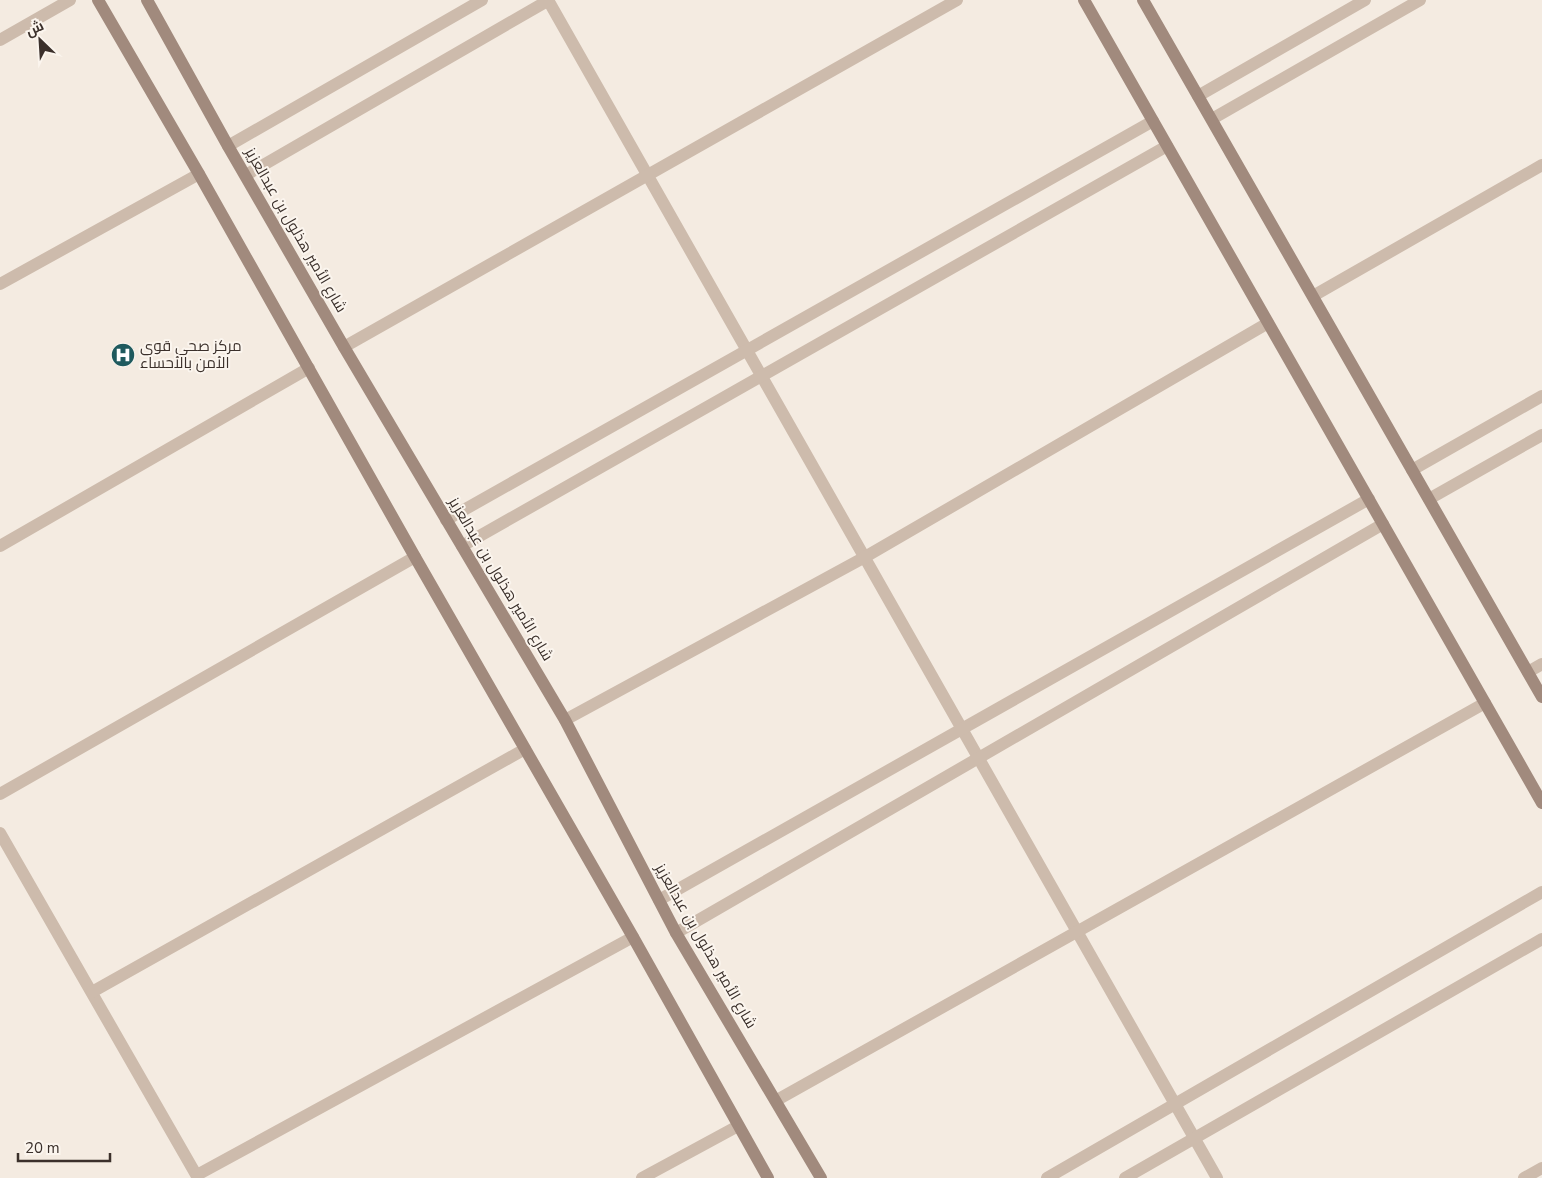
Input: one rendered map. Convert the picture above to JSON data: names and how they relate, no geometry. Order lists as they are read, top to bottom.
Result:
{
  "streets": {
    "street": ["شارع الأمير هذلول بن عبدالعزيز"]
  },
  "places": {
    "hospital": ["مركز صحي قوى الأمن بالأحساء"]
  },
  "scale_bar": "20 m",
  "north": "top left"
}
